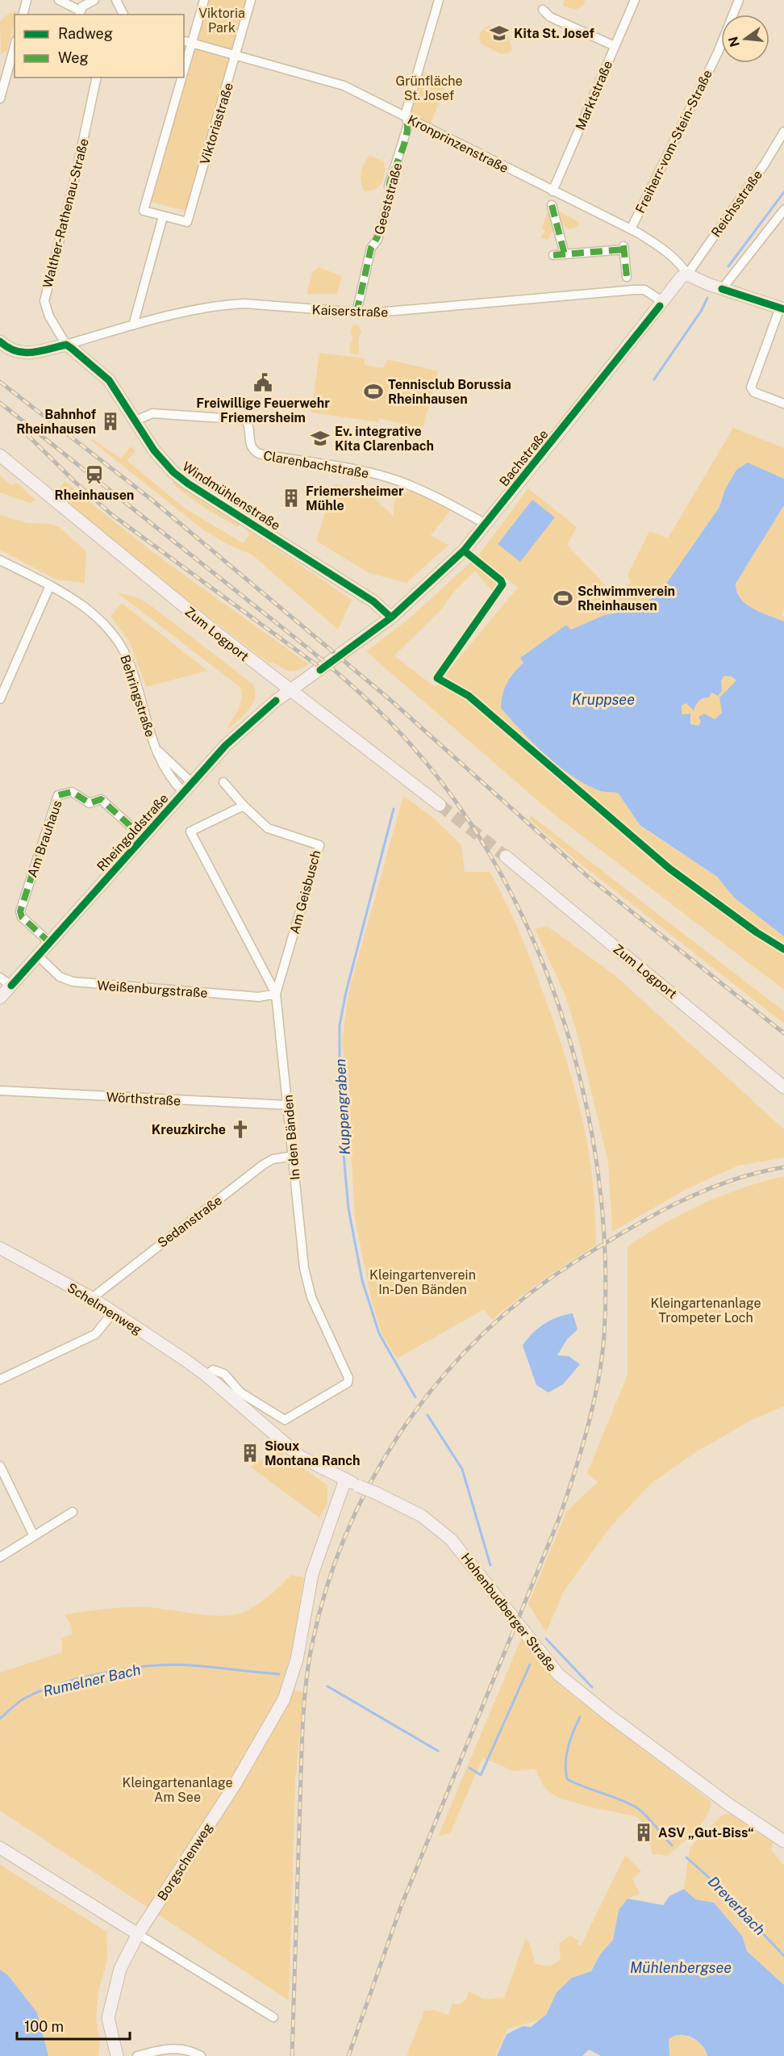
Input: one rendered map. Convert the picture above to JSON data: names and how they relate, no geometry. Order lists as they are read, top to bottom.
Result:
{
  "streets": {
    "street": [
      "Marktstraße",
      "Viktoriastraße",
      "Freiherr-vom-Stein-Straße",
      "Kronprinzenstraße",
      "Geeststraße",
      "Reichsstraße",
      "Walther-Rathenau-Straße",
      "Kaiserstraße",
      "Bachstraße",
      "Clarenbachstraße",
      "Windmühlenstraße",
      "Zum Logport",
      "Behringstraße",
      "Rheingoldstraße",
      "Am Brauhaus",
      "Am Geisbusch",
      "Weißenburgstraße",
      "Wörthstraße",
      "In den Bänden",
      "Sedanstraße",
      "Schelmenweg",
      "Hohenbudberger Straße",
      "Borgschenweg"
    ]
  },
  "crossings": [
    ["Marktstraße", "Kronprinzenstraße"],
    ["Viktoriastraße", "Kronprinzenstraße"],
    ["Freiherr-vom-Stein-Straße", "Kronprinzenstraße"],
    ["Kronprinzenstraße", "Geeststraße"],
    ["Kronprinzenstraße", "Reichsstraße"],
    ["Kronprinzenstraße", "Bachstraße"],
    ["Geeststraße", "Kaiserstraße"],
    ["Reichsstraße", "Bachstraße"],
    ["Walther-Rathenau-Straße", "Kaiserstraße"],
    ["Walther-Rathenau-Straße", "Windmühlenstraße"],
    ["Kaiserstraße", "Bachstraße"],
    ["Kaiserstraße", "Windmühlenstraße"],
    ["Bachstraße", "Clarenbachstraße"],
    ["Bachstraße", "Windmühlenstraße"],
    ["Bachstraße", "Rheingoldstraße"],
    ["Clarenbachstraße", "Windmühlenstraße"],
    ["Windmühlenstraße", "Rheingoldstraße"],
    ["Zum Logport", "Rheingoldstraße"],
    ["Behringstraße", "Rheingoldstraße"],
    ["Rheingoldstraße", "Am Brauhaus"],
    ["Rheingoldstraße", "Weißenburgstraße"],
    ["Am Geisbusch", "Weißenburgstraße"],
    ["Am Geisbusch", "In den Bänden"],
    ["Weißenburgstraße", "In den Bänden"],
    ["Wörthstraße", "In den Bänden"],
    ["In den Bänden", "Sedanstraße"],
    ["In den Bänden", "Schelmenweg"],
    ["Sedanstraße", "Schelmenweg"],
    ["Schelmenweg", "Hohenbudberger Straße"],
    ["Schelmenweg", "Borgschenweg"],
    ["Hohenbudberger Straße", "Borgschenweg"]
  ],
  "water": [
    "Kruppsee",
    "Kuppengraben",
    "Rumelner Bach",
    "Dreverbach",
    "Mühlenbergsee"
  ],
  "parks": [
    "Viktoria Park",
    "Grünfläche St. Josef",
    "Kleingartenverein In-Den Bänden",
    "Kleingartenanlage Trompeter Loch",
    "Kleingartenanlage Am See"
  ],
  "places": {
    "school or university": ["Kita St. Josef", "Ev. integrative Kita Clarenbach"],
    "public building": ["Freiwillige Feuerwehr Friemersheim"],
    "sports": ["Tennisclub Borussia Rheinhausen", "Schwimmverein Rheinhausen"],
    "building": [
      "Bahnhof Rheinhausen",
      "Friemersheimer Mühle",
      "Sioux Montana Ranch",
      "ASV „Gut-Biss“"
    ],
    "station": ["Rheinhausen"],
    "church": ["Kreuzkirche"]
  },
  "legend": ["Radweg", "Weg"],
  "scale_bar": "100 m",
  "north": "left"
}
